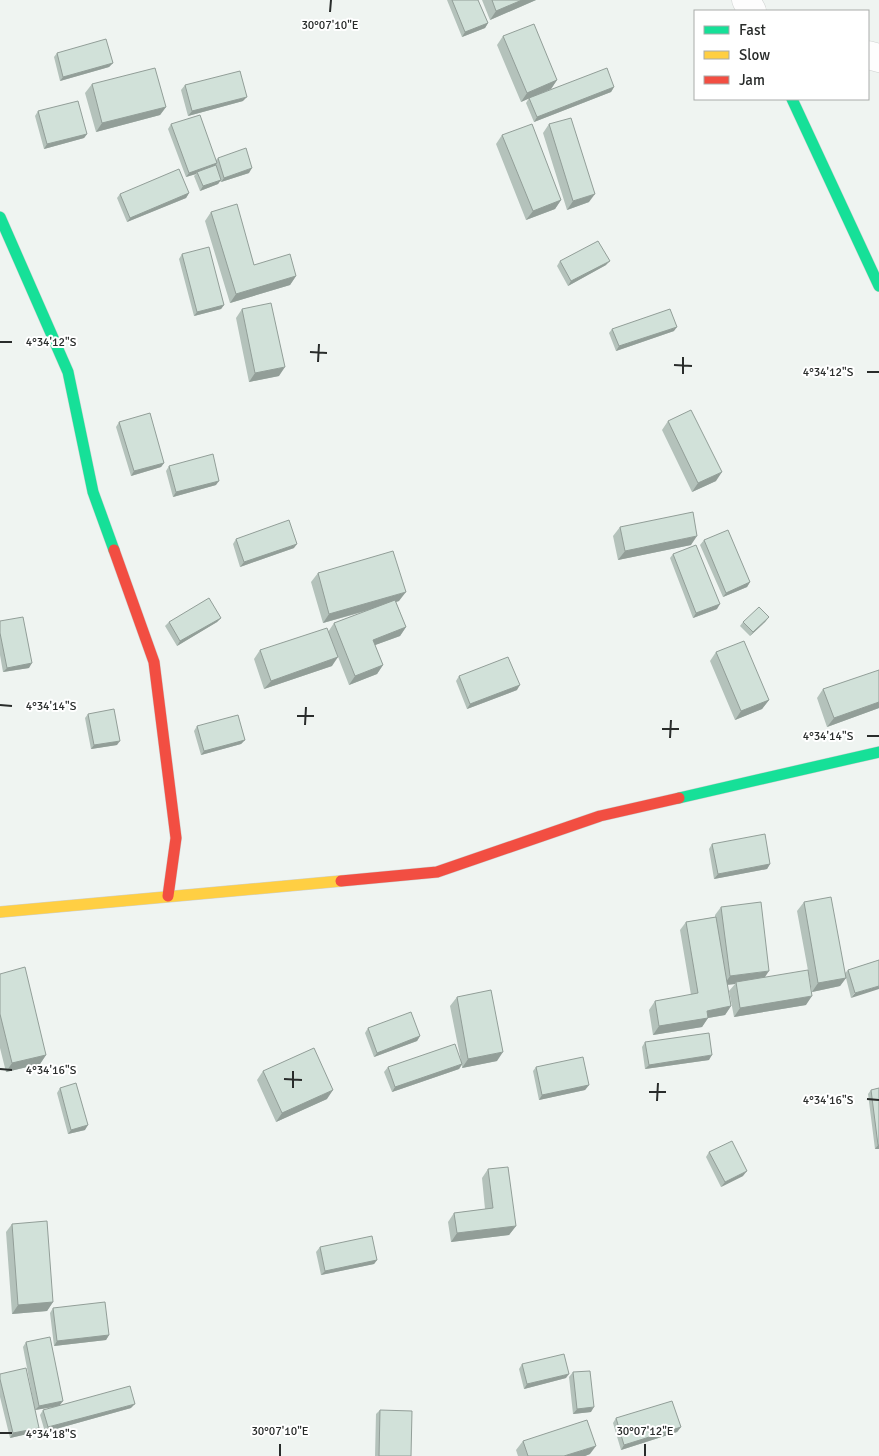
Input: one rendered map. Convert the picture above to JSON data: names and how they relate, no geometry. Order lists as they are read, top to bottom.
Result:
{
  "legend": ["Fast", "Slow", "Jam"],
  "coordinates": [
    "30°07'10\"E",
    "4°34'12\"S",
    "4°34'14\"S",
    "4°34'16\"S",
    "30°07'12\"E",
    "4°34'18\"S"
  ]
}
